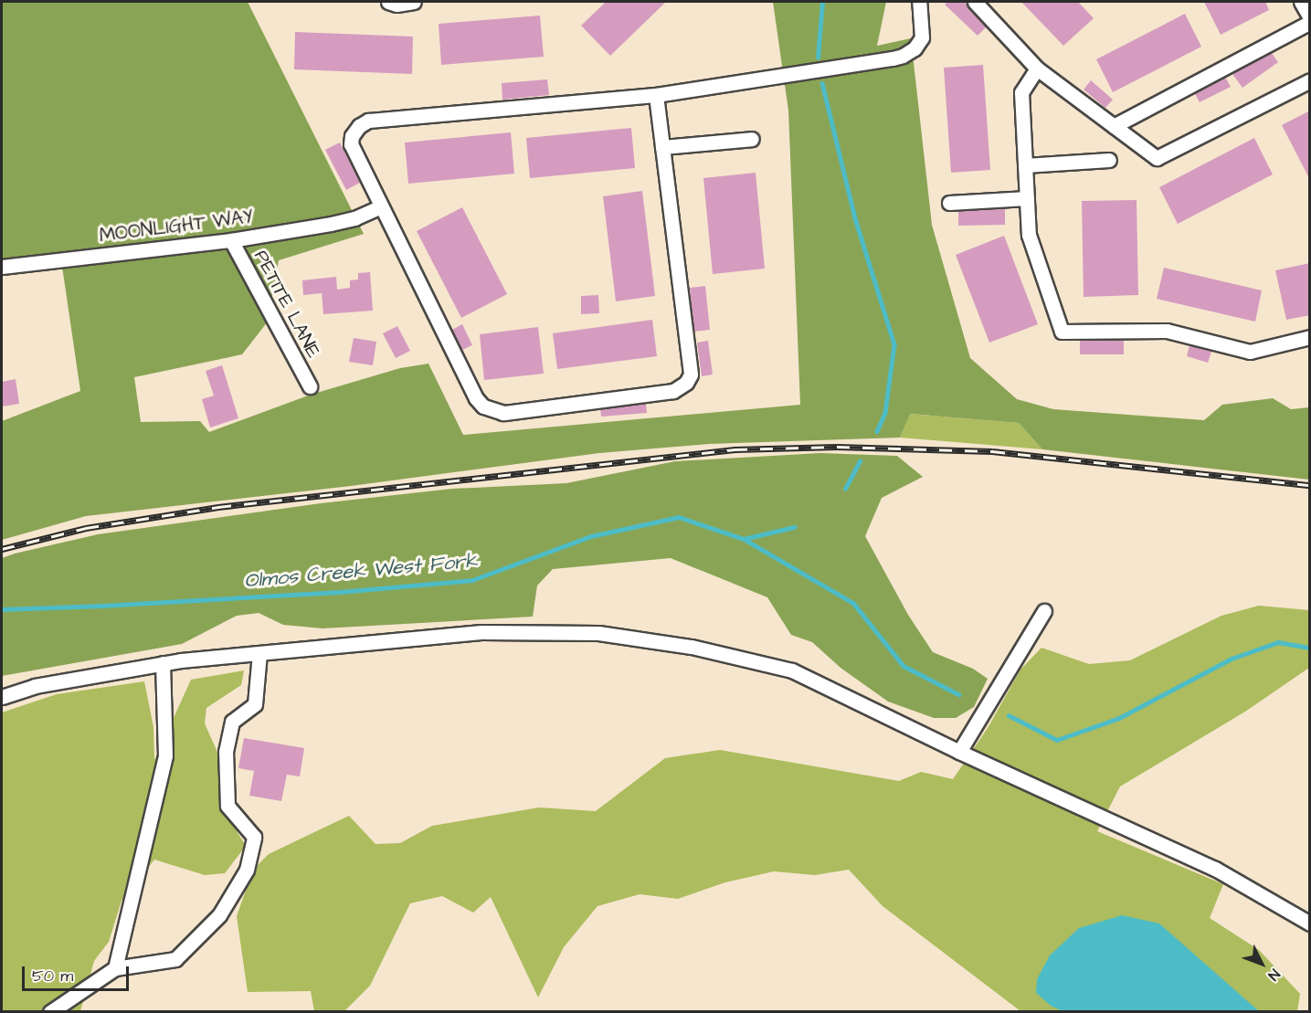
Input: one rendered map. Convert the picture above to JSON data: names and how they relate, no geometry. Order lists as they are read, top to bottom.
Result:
{
  "streets": {
    "street": ["MOONLIGHT WAY", "PETITE LANE"]
  },
  "crossings": [
    ["MOONLIGHT WAY", "PETITE LANE"]
  ],
  "water": ["Olmos Creek West Fork"],
  "scale_bar": "50 m",
  "north": "bottom right"
}
